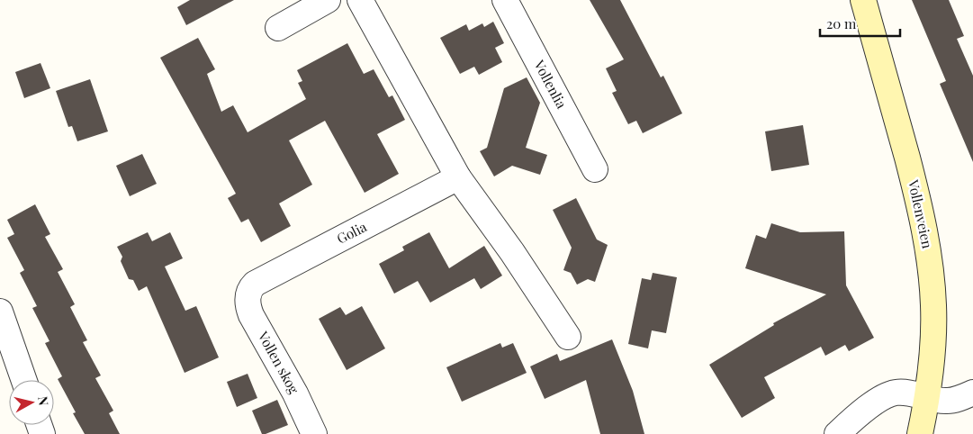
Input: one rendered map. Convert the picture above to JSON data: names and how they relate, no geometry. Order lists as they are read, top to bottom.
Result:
{
  "streets": {
    "main road": ["Vollenveien"],
    "street": ["Vollenlia", "Golia", "Vollen skog"]
  },
  "crossings": [
    ["Golia", "Vollen skog"]
  ],
  "scale_bar": "20 m",
  "north": "right"
}
